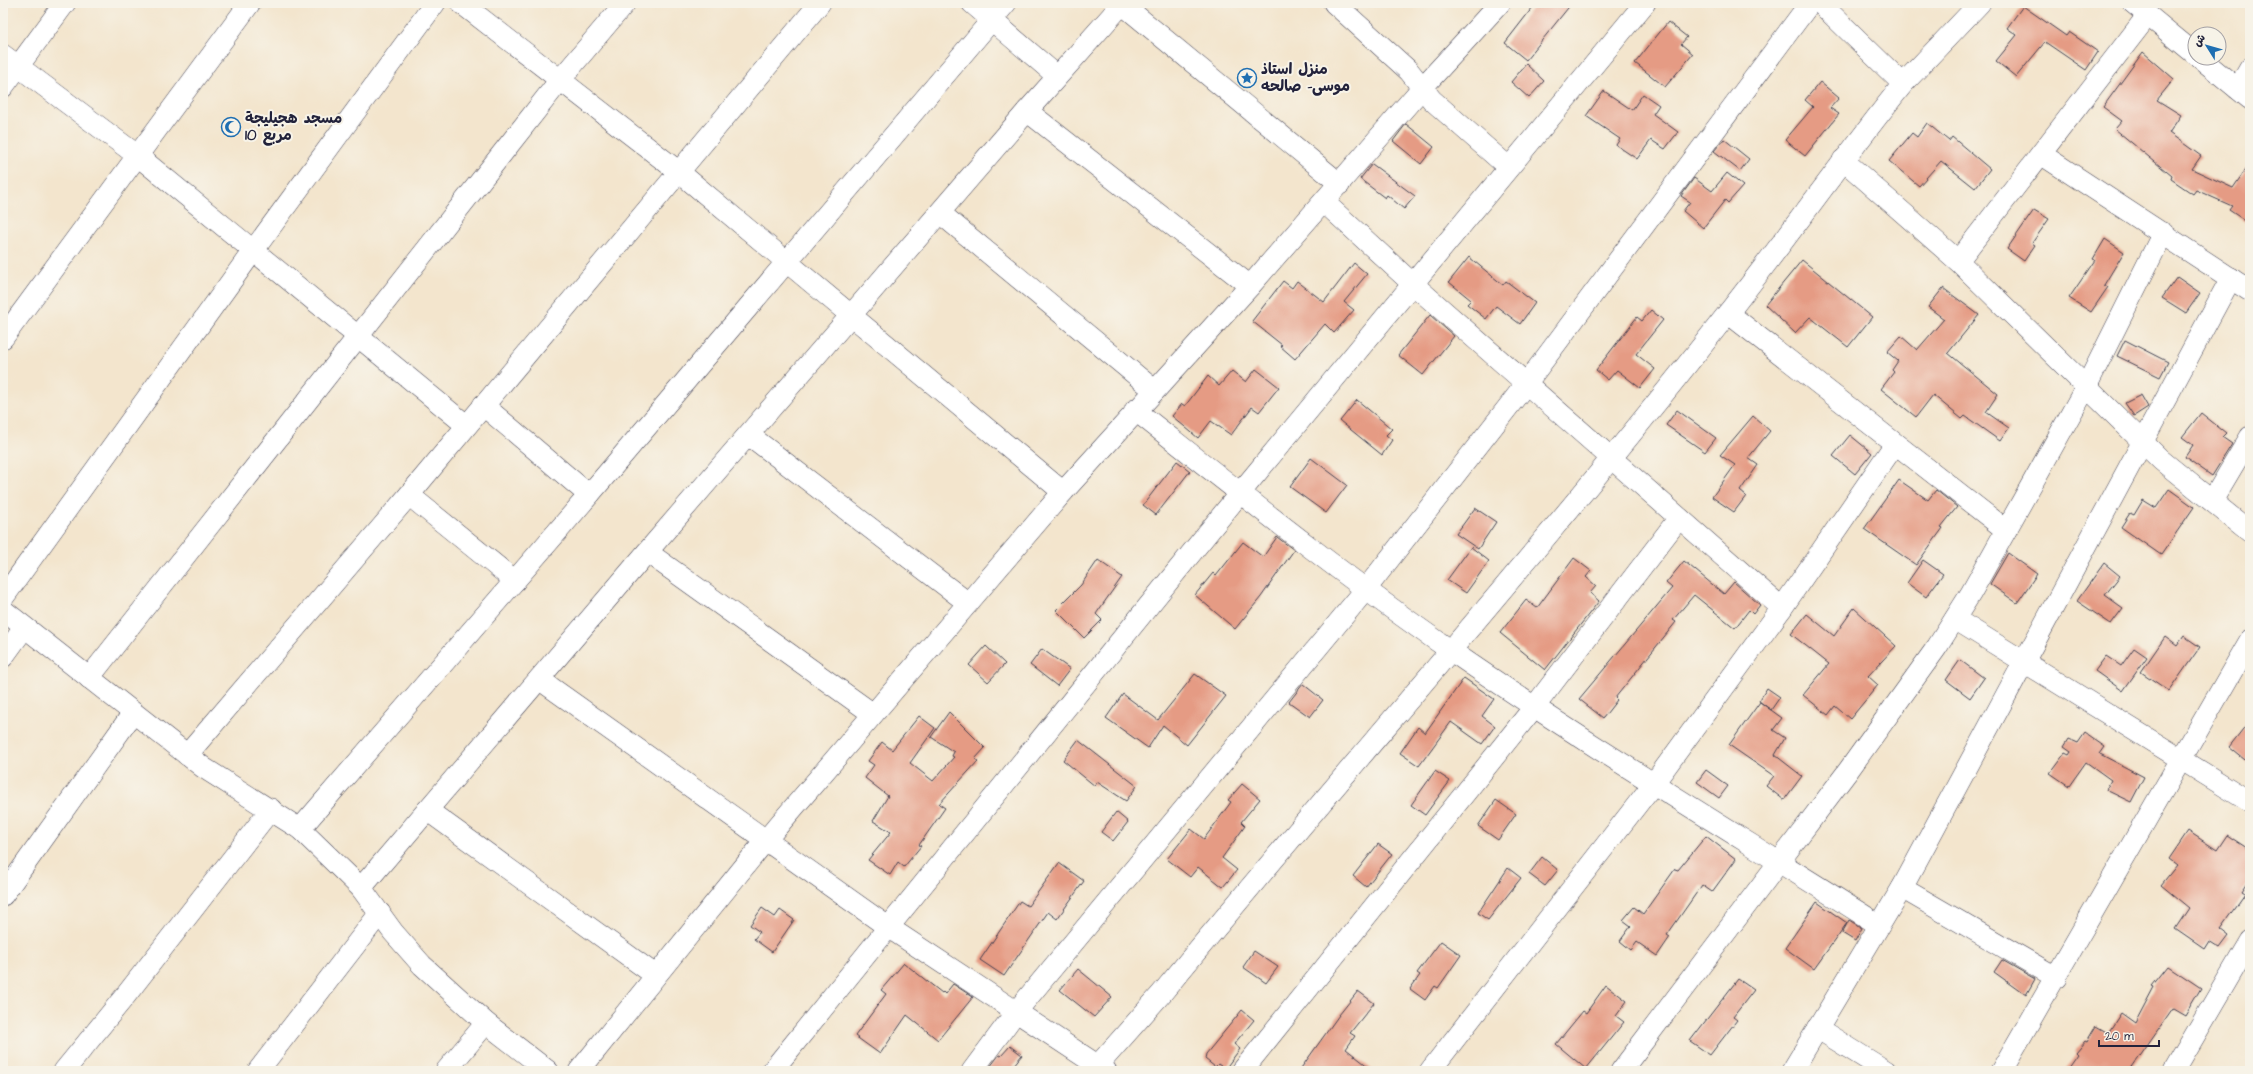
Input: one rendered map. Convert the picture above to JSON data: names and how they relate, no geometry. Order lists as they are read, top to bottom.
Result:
{
  "places": {
    "place": ["منزل استاذ موسى- صالحه"],
    "mosque": ["مسجد هجيليجة مربع 10"]
  },
  "scale_bar": "20 m",
  "north": "top left"
}
